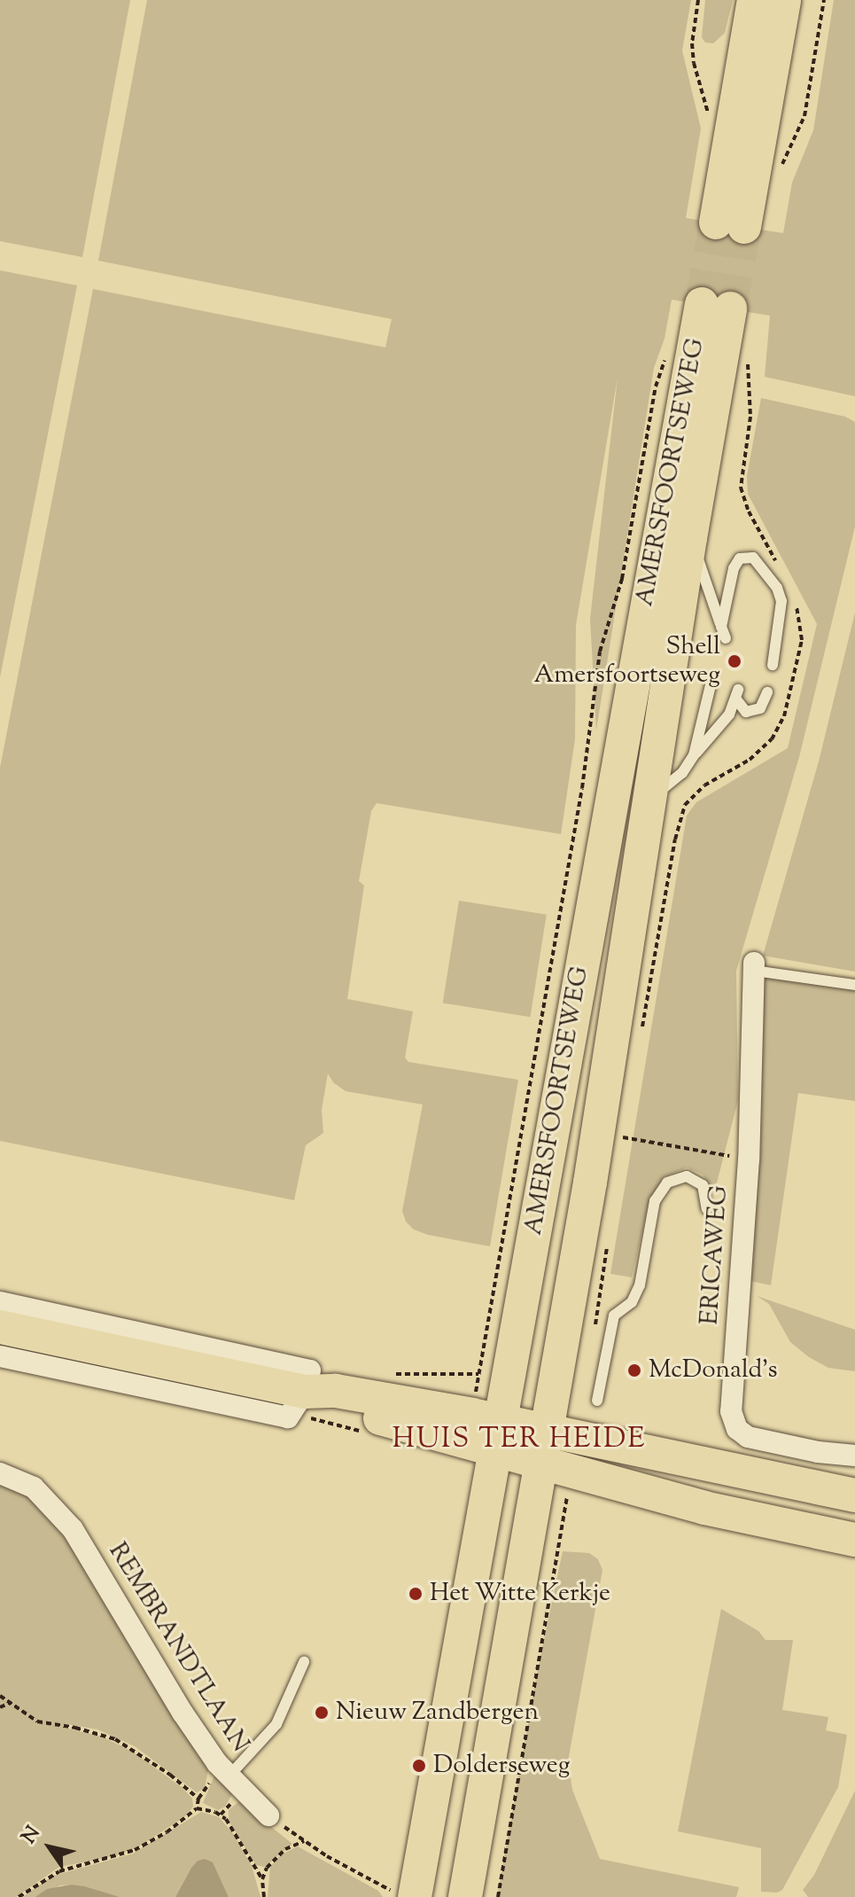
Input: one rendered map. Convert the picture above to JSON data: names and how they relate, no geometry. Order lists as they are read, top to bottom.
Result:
{
  "streets": {
    "main road": ["AMERSFOORTSEWEG"],
    "street": ["ERICAWEG", "REMBRANDTLAAN"]
  },
  "districts": ["HUIS TER HEIDE"],
  "places": [
    "Shell Amersfoortseweg",
    "McDonald's",
    "Het Witte Kerkje",
    "Nieuw Zandbergen",
    "Dolderseweg"
  ],
  "north": "top left"
}
